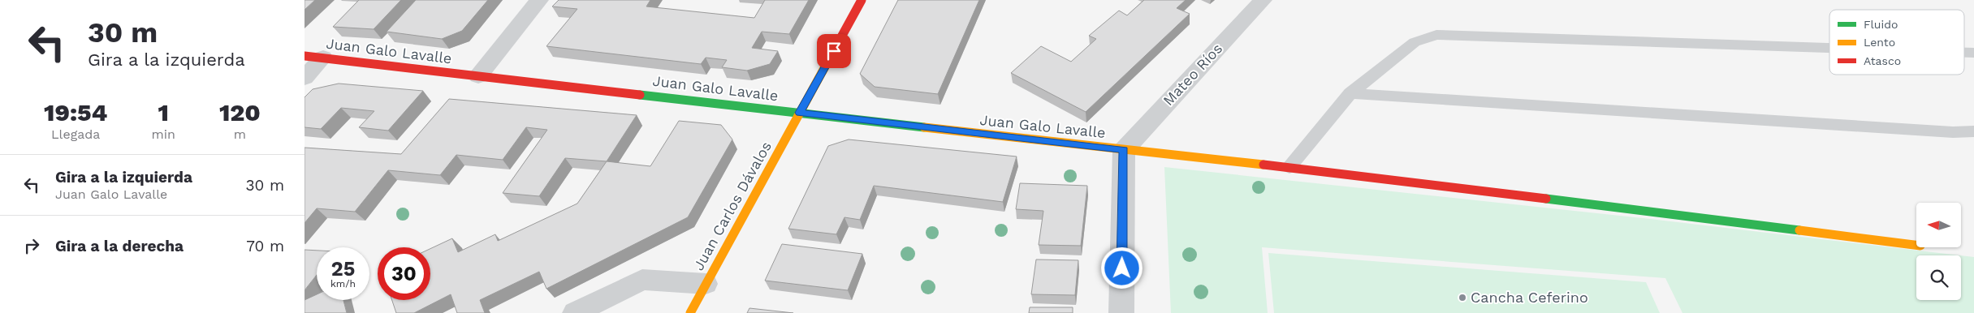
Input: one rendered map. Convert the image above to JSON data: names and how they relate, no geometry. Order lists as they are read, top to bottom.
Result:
{
  "streets": {
    "street": ["Juan Galo Lavalle", "Mateo Ríos", "Juan Carlos Dávalos"]
  },
  "crossings": [
    ["Juan Galo Lavalle", "Mateo Ríos"],
    ["Juan Galo Lavalle", "Juan Carlos Dávalos"]
  ],
  "places": ["Cancha Ceferino"],
  "legend": ["Fluido", "Lento", "Atasco"],
  "north": "left",
  "page": {
    "turn": ["30 m", "Gira a la izquierda"],
    "eta": [
      "19:54",
      "Llegada",
      "1",
      "min",
      "120",
      "m"
    ],
    "list": [
      {
        "name": "Gira a la izquierda",
        "note": "Juan Galo Lavalle",
        "value": "30 m"
      },
      {
        "name": "Gira a la derecha",
        "value": "70 m"
      }
    ],
    "speed": "25 km/h",
    "limit": "30"
  }
}
